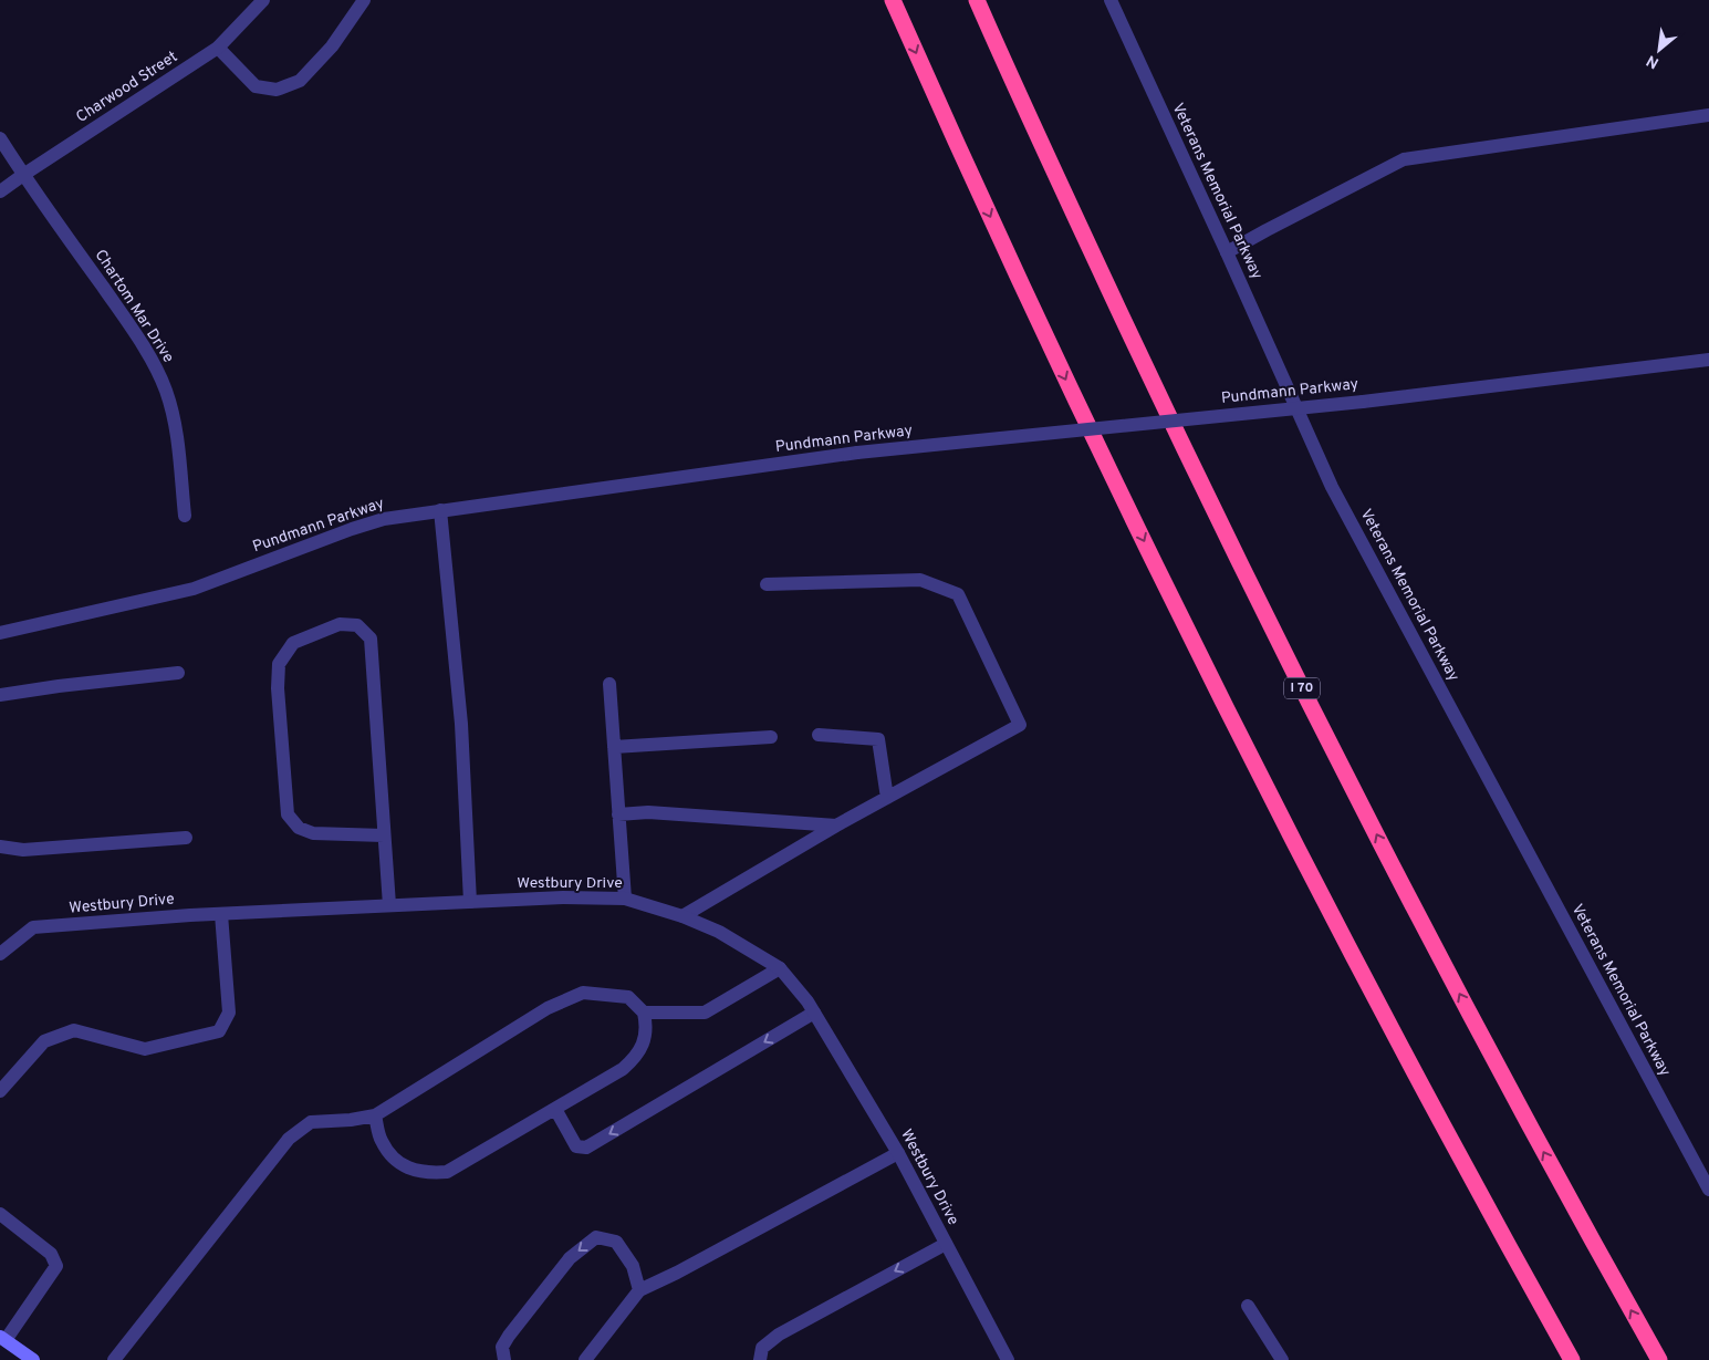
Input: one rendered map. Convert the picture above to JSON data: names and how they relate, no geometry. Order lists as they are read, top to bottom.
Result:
{
  "streets": {
    "highway": ["I 70"],
    "street": [
      "Charwood Street",
      "Veterans Memorial Parkway",
      "Chartom Mar Drive",
      "Pundmann Parkway",
      "Westbury Drive"
    ]
  },
  "crossings": [
    ["Charwood Street", "Chartom Mar Drive"]
  ],
  "north": "bottom left"
}
